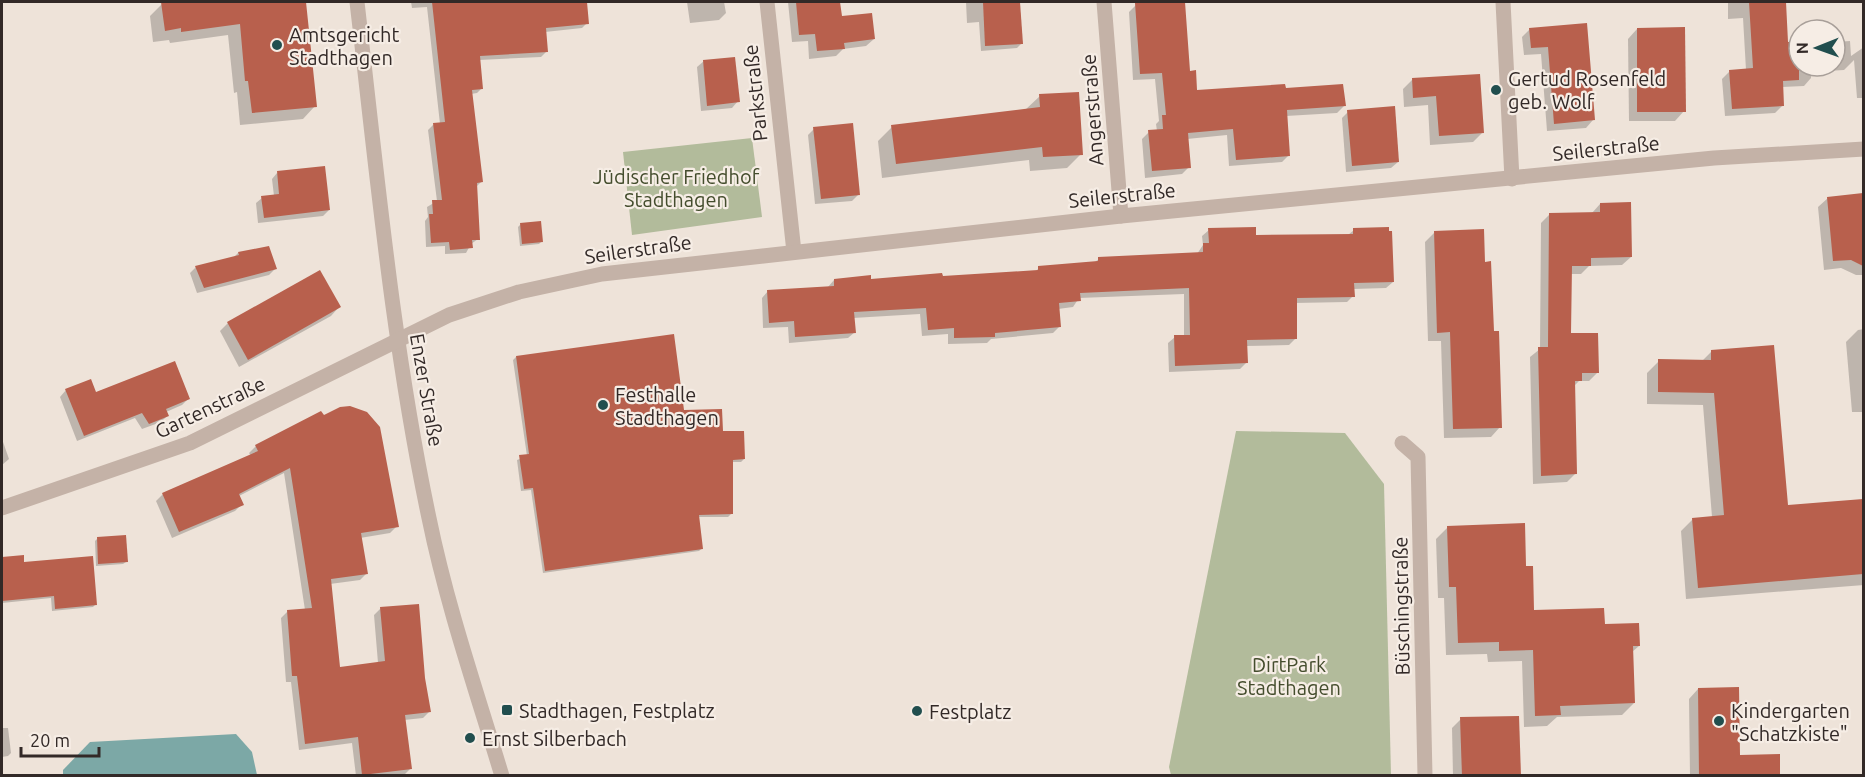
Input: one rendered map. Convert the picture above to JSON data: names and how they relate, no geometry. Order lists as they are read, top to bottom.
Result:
{
  "streets": {
    "street": [
      "Parkstraße",
      "Angerstraße",
      "Seilerstraße",
      "Enzer Straße",
      "Gartenstraße",
      "Büschingstraße"
    ]
  },
  "crossings": [
    ["Parkstraße", "Seilerstraße"],
    ["Angerstraße", "Seilerstraße"],
    ["Seilerstraße", "Enzer Straße"],
    ["Seilerstraße", "Gartenstraße"],
    ["Enzer Straße", "Gartenstraße"]
  ],
  "parks": ["Jüdischer Friedhof Stadthagen", "DirtPark Stadthagen"],
  "places": {
    "other": [
      "Amtsgericht Stadthagen",
      "Gertud Rosenfeld geb. Wolf",
      "Festhalle Stadthagen",
      "Festplatz",
      "Kindergarten \"Schatzkiste\"",
      "Ernst Silberbach"
    ],
    "transit": ["Stadthagen, Festplatz"]
  },
  "scale_bar": "20 m",
  "north": "left"
}
